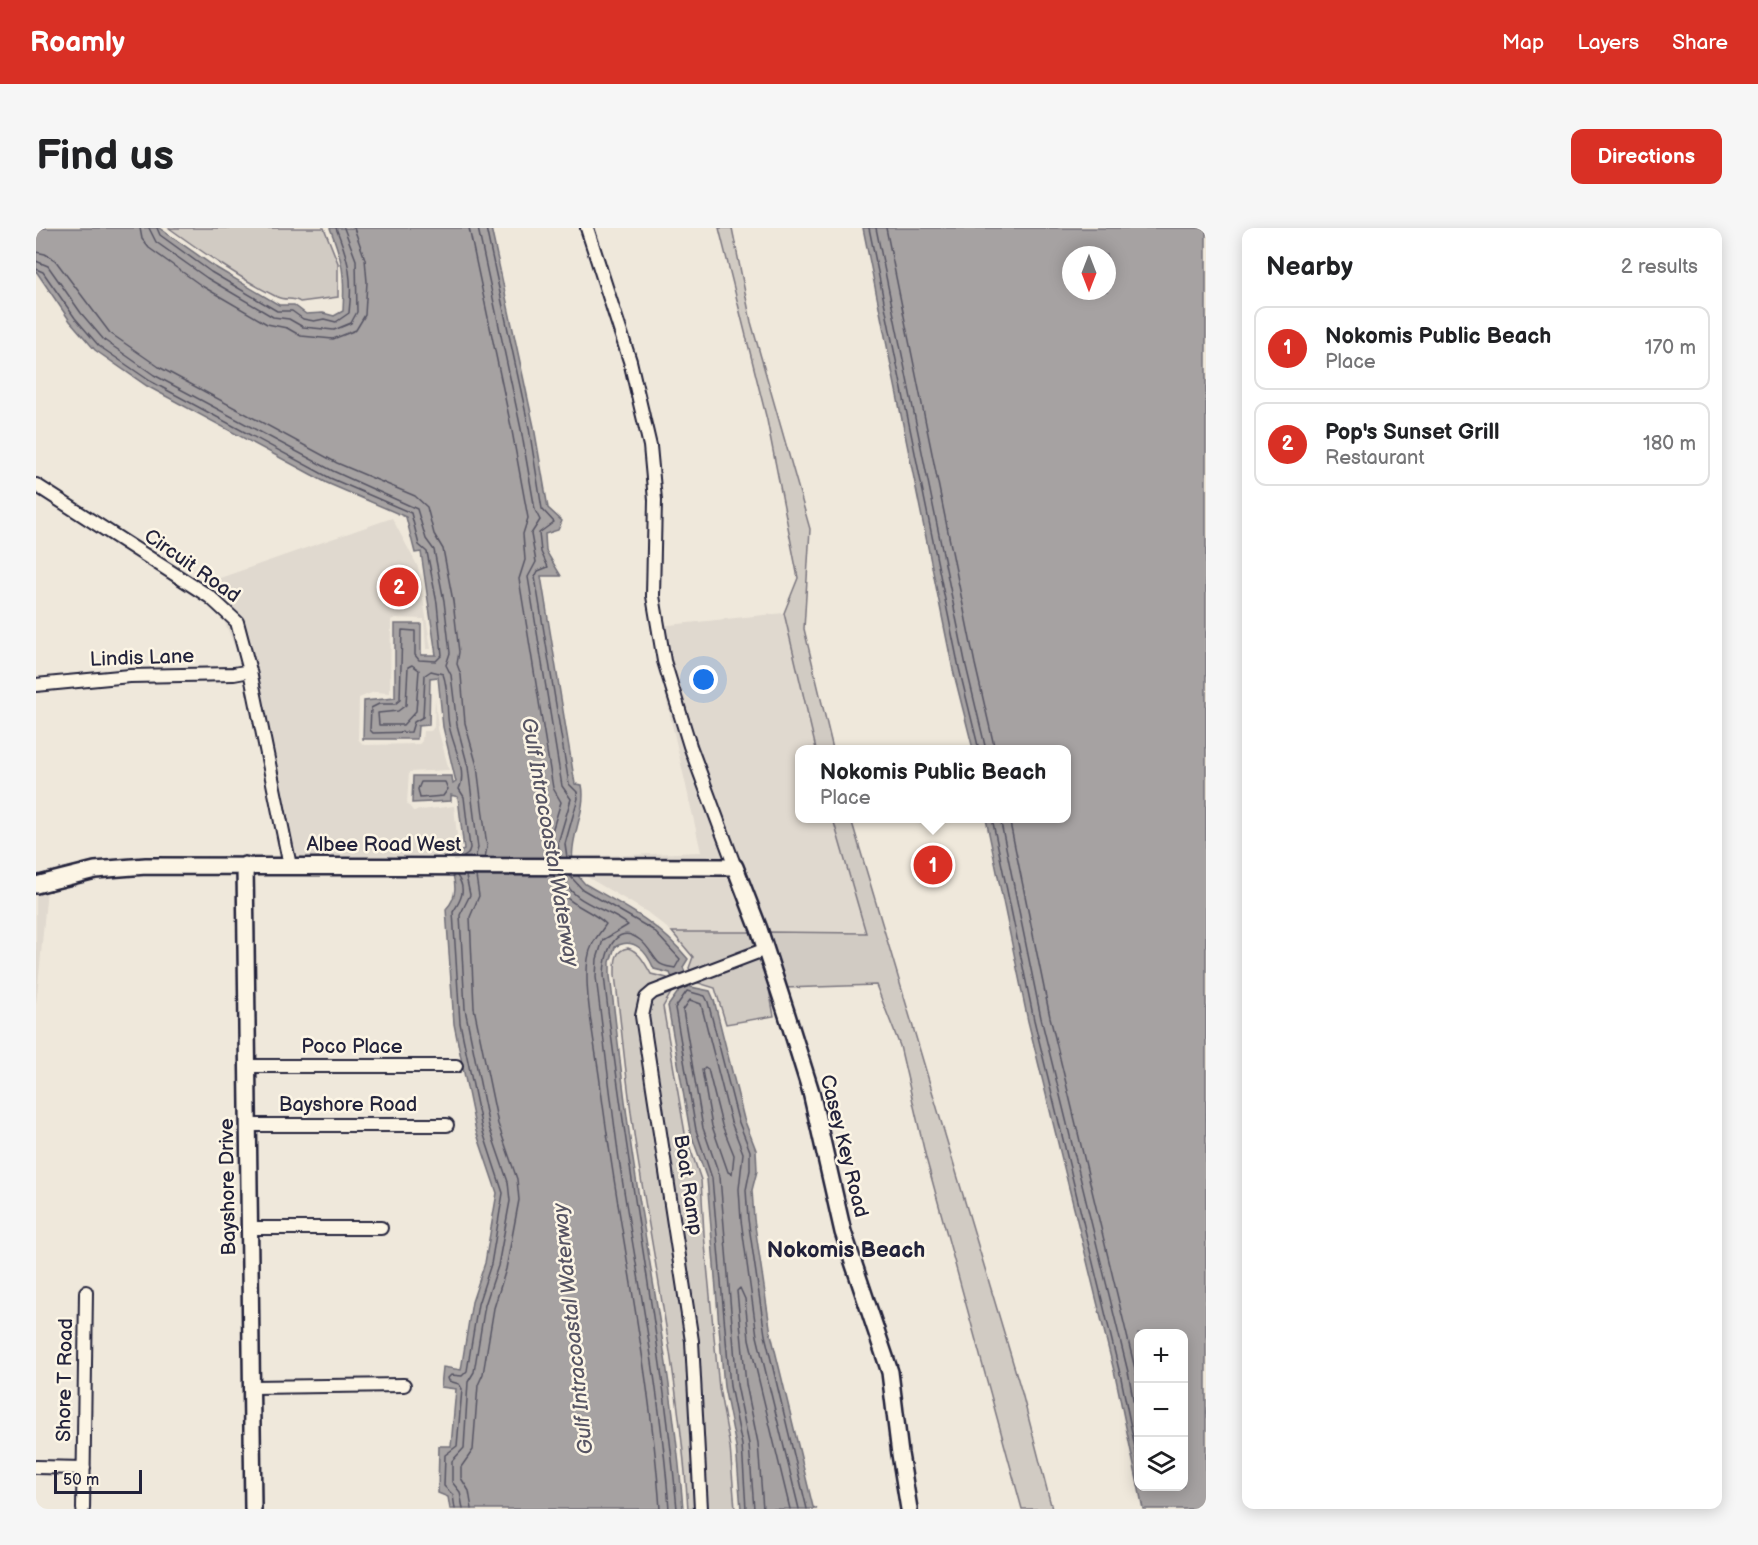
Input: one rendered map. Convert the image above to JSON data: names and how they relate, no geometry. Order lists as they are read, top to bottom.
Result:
{
  "streets": {
    "street": [
      "Circuit Road",
      "Lindis Lane",
      "Albee Road West",
      "Poco Place",
      "Bayshore Road",
      "Casey Key Road",
      "Boat Ramp",
      "Bayshore Drive",
      "Shore T Road"
    ]
  },
  "crossings": [
    ["Circuit Road", "Lindis Lane"],
    ["Circuit Road", "Albee Road West"],
    ["Albee Road West", "Casey Key Road"],
    ["Albee Road West", "Bayshore Drive"],
    ["Poco Place", "Bayshore Drive"],
    ["Bayshore Road", "Bayshore Drive"],
    ["Casey Key Road", "Boat Ramp"]
  ],
  "districts": ["Nokomis Beach"],
  "water": ["Gulf Intracoastal Waterway"],
  "scale_bar": "50 m",
  "north": "bottom",
  "page": {
    "header": "Roamly",
    "nav": ["Map", "Layers", "Share"],
    "buttons": "Directions",
    "title": "Find us",
    "heading": ["Nearby", "2 results"],
    "list": [
      {
        "mark": "1",
        "name": "Nokomis Public Beach",
        "note": "Place",
        "value": "170 m"
      },
      {
        "mark": "2",
        "name": "Pop's Sunset Grill",
        "note": "Restaurant",
        "value": "180 m"
      }
    ],
    "pins": ["2", "1"],
    "popup": ["Nokomis Public Beach", "Place"],
    "map_buttons": ["+", "−"],
    "scale": "50 m"
  }
}
